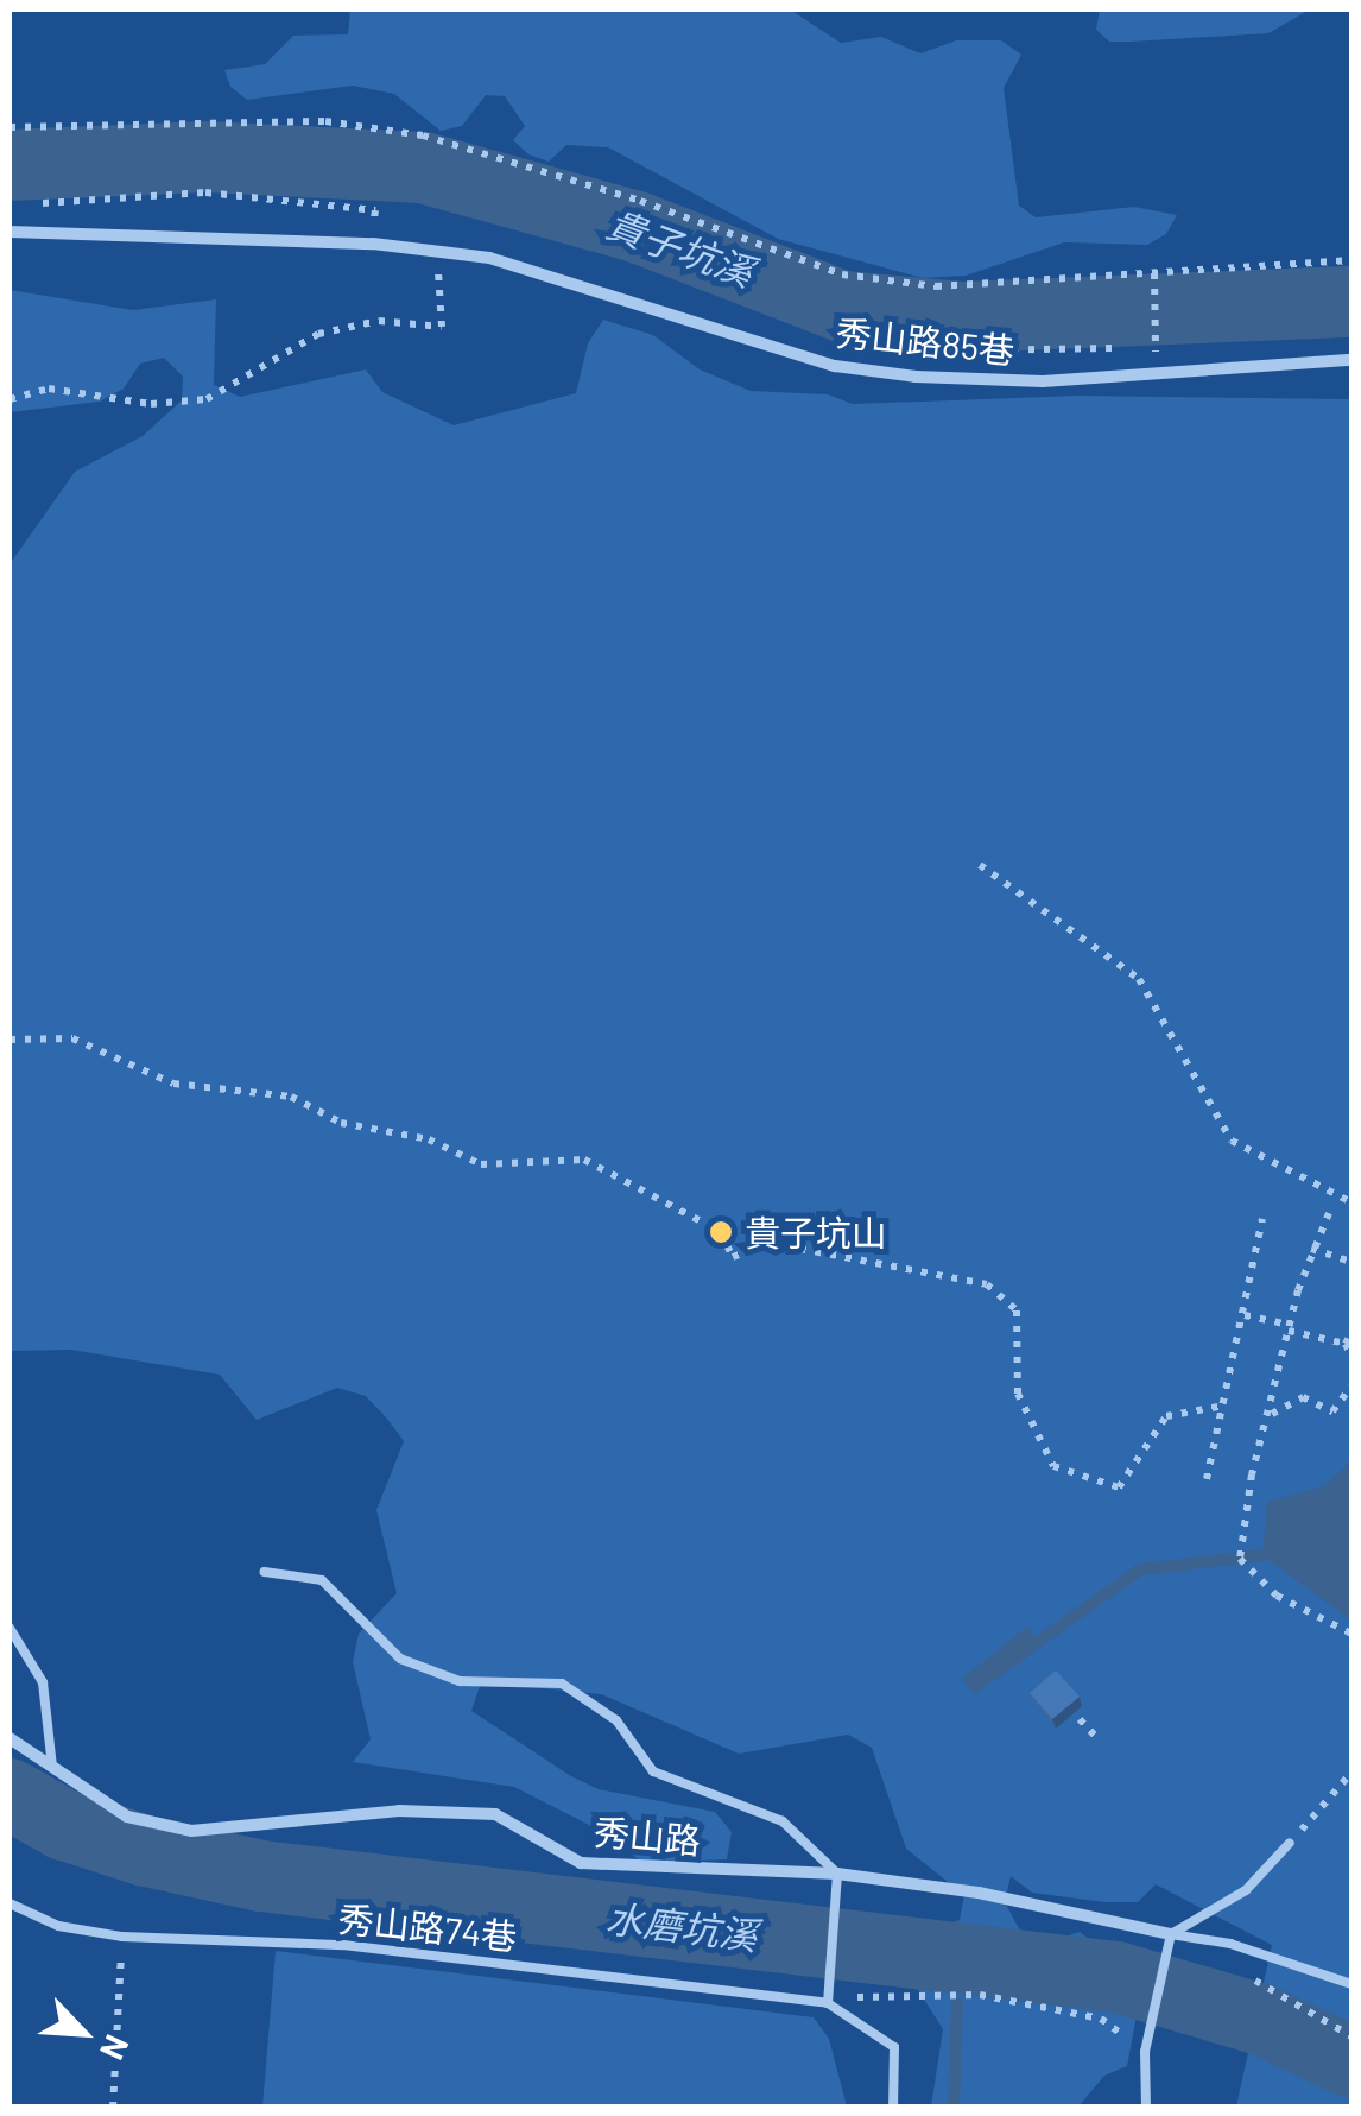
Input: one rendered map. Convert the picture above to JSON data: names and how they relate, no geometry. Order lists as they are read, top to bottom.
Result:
{
  "streets": {
    "street": ["秀山路85巷", "秀山路"],
    "lane": ["秀山路74巷"]
  },
  "water": ["貴子坑溪", "水磨坑溪"],
  "places": ["貴子坑山"],
  "north": "bottom right"
}
